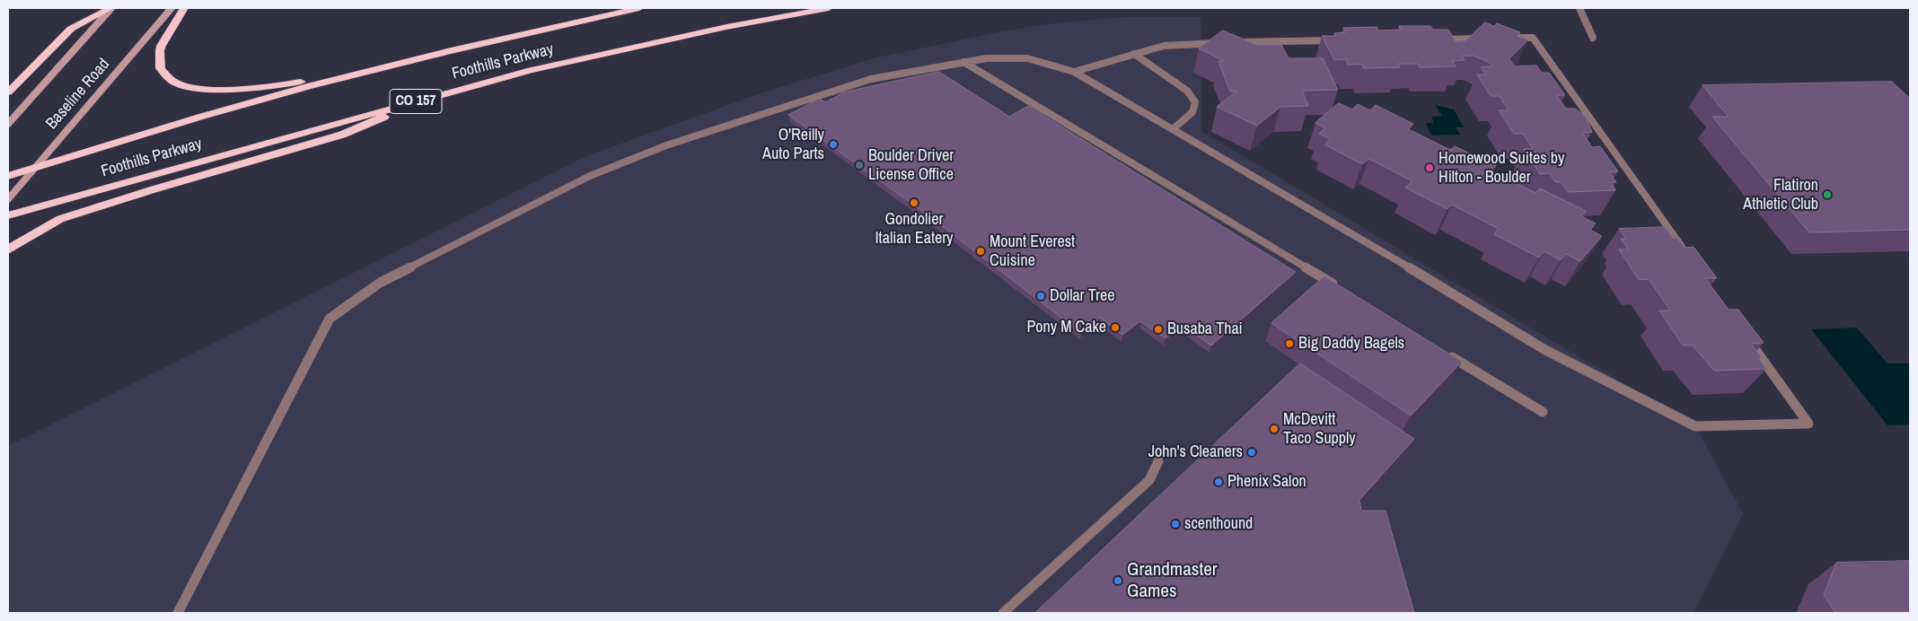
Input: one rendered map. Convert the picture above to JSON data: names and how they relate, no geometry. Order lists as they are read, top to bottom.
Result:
{
  "streets": {
    "highway": ["Foothills Parkway", "CO 157"],
    "main road": ["Baseline Road"]
  },
  "crossings": [
    ["Foothills Parkway", "Baseline Road"]
  ],
  "places": [
    "O'Reilly Auto Parts",
    "Boulder Driver License Office",
    "Homewood Suites by Hilton - Boulder",
    "Flatiron Athletic Club",
    "Gondolier Italian Eatery",
    "Mount Everest Cuisine",
    "Dollar Tree",
    "Pony M Cake",
    "Busaba Thai",
    "Big Daddy Bagels",
    "McDevitt Taco Supply",
    "John's Cleaners",
    "Phenix Salon",
    "scenthound",
    "Grandmaster Games"
  ]
}
